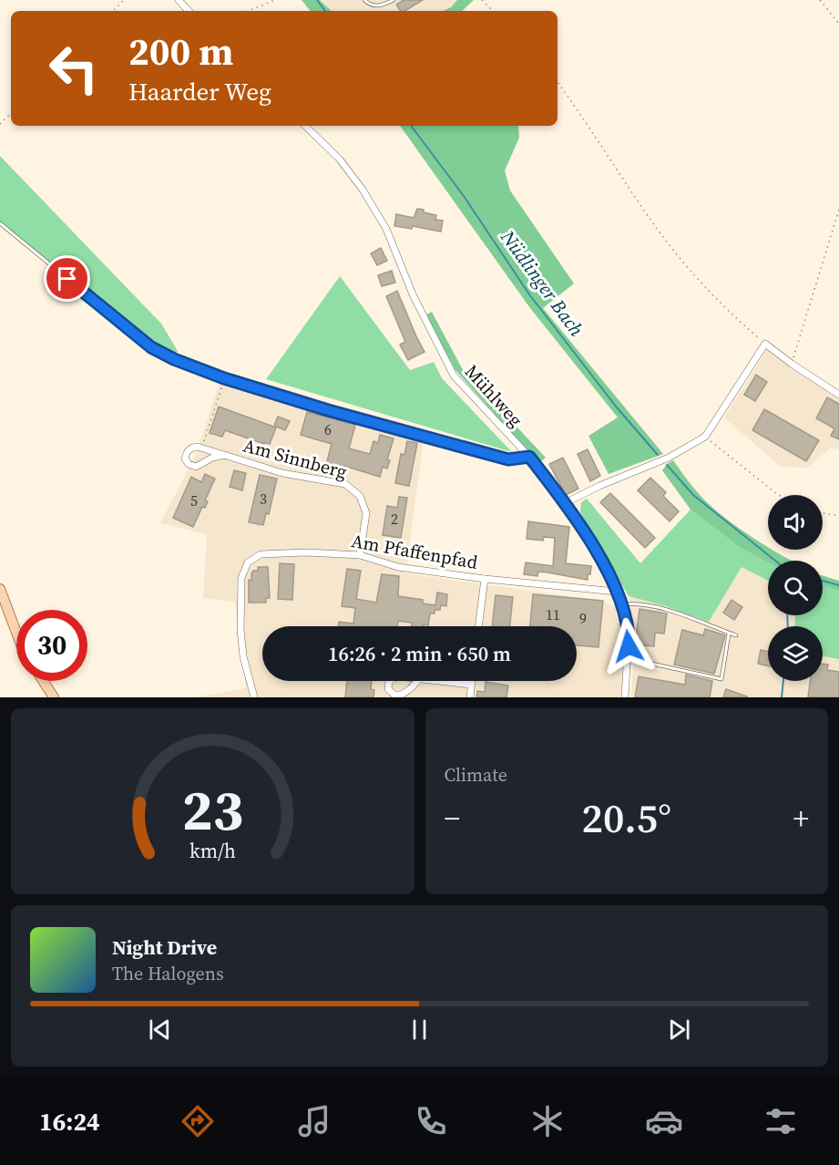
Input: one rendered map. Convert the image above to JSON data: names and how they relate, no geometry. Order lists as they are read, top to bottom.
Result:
{
  "streets": {
    "street": ["Mühlweg", "Am Sinnberg", "Am Pfaffenpfad"]
  },
  "crossings": [
    ["Mühlweg", "Am Pfaffenpfad"],
    ["Am Sinnberg", "Am Pfaffenpfad"]
  ],
  "water": ["Nüdlinger Bach"],
  "house_numbers": [
    "6",
    "3",
    "5",
    "2",
    "11",
    "9"
  ],
  "page": {
    "turn": ["200 m", "Haarder Weg"],
    "limit": "30",
    "trip": "16:26 · 2 min · 650 m",
    "tile": "Climate",
    "heat": ["−", "20.5°", "+"],
    "song": ["Night Drive", "The Halogens"],
    "tabs": "16:24",
    "gauge": ["23", "km/h"]
  }
}
